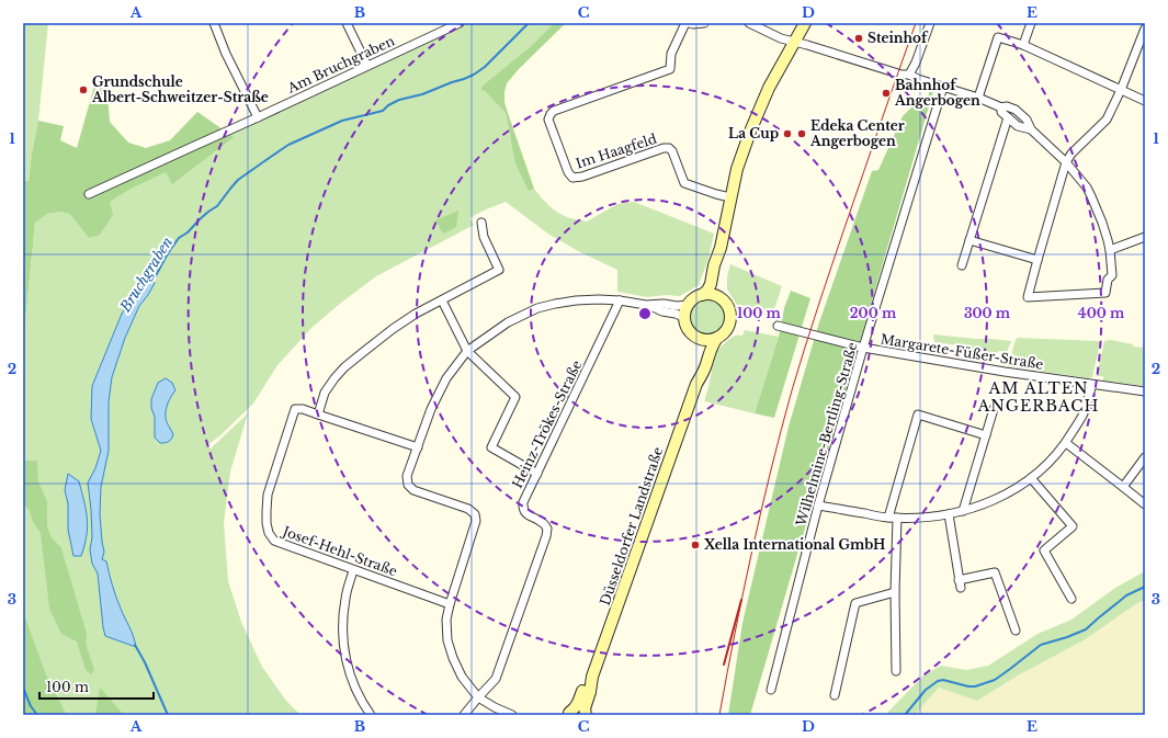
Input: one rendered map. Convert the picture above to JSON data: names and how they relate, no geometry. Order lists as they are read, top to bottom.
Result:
{
  "streets": {
    "main road": ["Düsseldorfer Landstraße"],
    "street": [
      "Am Bruchgraben",
      "Im Haagfeld",
      "Margarete-Füßer-Straße",
      "Heinz-Trökes-Straße",
      "Wilhelmine-Bertling-Straße",
      "Josef-Hehl-Straße"
    ]
  },
  "crossings": [
    ["Margarete-Füßer-Straße", "Wilhelmine-Bertling-Straße"]
  ],
  "districts": ["AM ALTEN ANGERBACH"],
  "water": ["Bruchgraben"],
  "places": [
    "Steinhof",
    "Grundschule Albert-Schweitzer-Straße",
    "Bahnhof Angerbogen",
    "La Cup",
    "Edeka Center Angerbogen",
    "Xella International GmbH"
  ],
  "scale_bar": "100 m",
  "grid": {
    "columns": [
      "A",
      "B",
      "C",
      "D",
      "E"
    ],
    "rows": ["1", "2", "3"]
  },
  "rings": [
    "100 m",
    "200 m",
    "300 m",
    "400 m"
  ]
}
